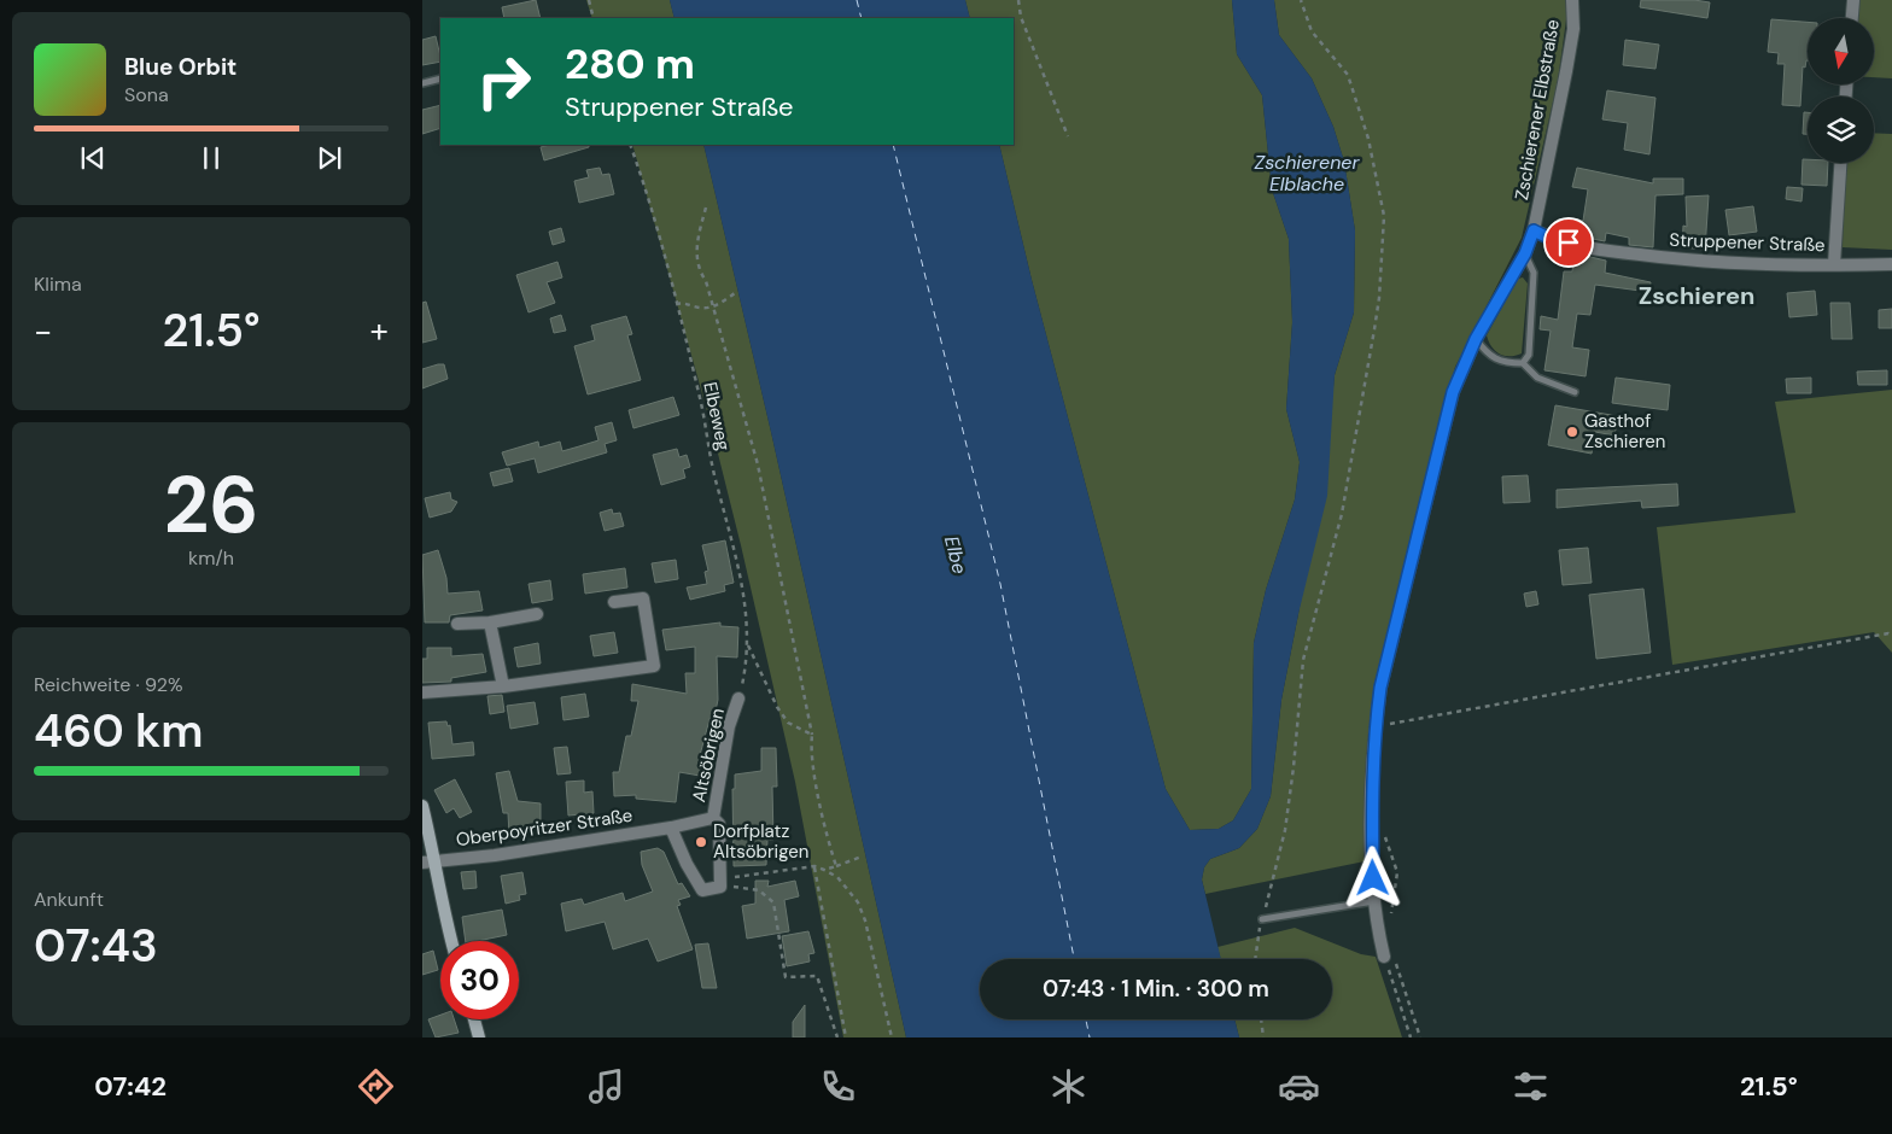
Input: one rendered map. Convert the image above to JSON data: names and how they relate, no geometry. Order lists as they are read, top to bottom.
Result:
{
  "streets": {
    "street": [
      "Zschierener Elbstraße",
      "Struppener Straße",
      "Altsöbrigen",
      "Oberpoyritzer Straße"
    ],
    "path": ["Elbeweg"]
  },
  "crossings": [
    ["Zschierener Elbstraße", "Struppener Straße"],
    ["Elbeweg", "Altsöbrigen"],
    ["Altsöbrigen", "Oberpoyritzer Straße"]
  ],
  "districts": ["Zschieren"],
  "water": ["Zschierener Elblache", "Elbe"],
  "places": ["Gasthof Zschieren", "Dorfplatz Altsöbrigen"],
  "north": "bottom",
  "page": {
    "turn": ["280 m", "Struppener Straße"],
    "song": ["Blue Orbit", "Sona"],
    "tile": [
      "Klima",
      ["26", "km/h"],
      ["Reichweite · 92%", "460 km"],
      ["Ankunft", "07:43"]
    ],
    "heat": ["−", "21.5°", "+"],
    "limit": "30",
    "trip": "07:43 · 1 Min. · 300 m",
    "tabs": ["07:42", "21.5°"]
  }
}
